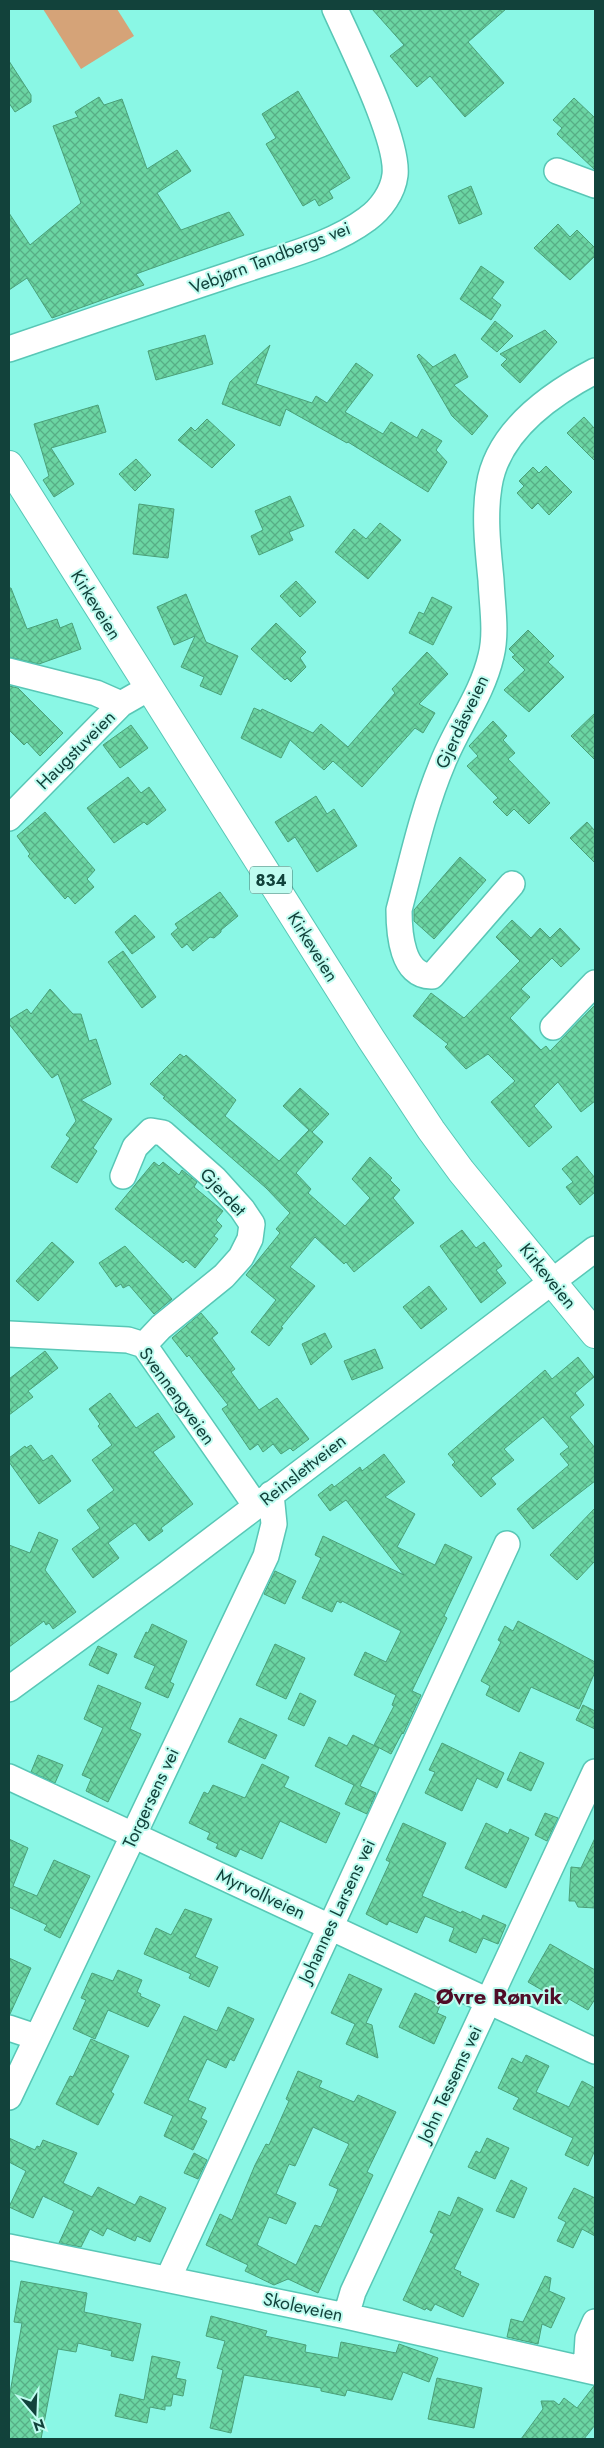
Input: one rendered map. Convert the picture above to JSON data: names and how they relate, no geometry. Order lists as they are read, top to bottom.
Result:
{
  "streets": {
    "main road": ["Kirkeveien", "834"],
    "street": [
      "Vebjørn Tandbergs vei",
      "Gjerdåsveien",
      "Haugstuveien",
      "Gjerdet",
      "Svennengveien",
      "Reinslettveien",
      "Torgersens vei",
      "Myrvollveien",
      "Johannes Larsens vei",
      "John Tessems vei",
      "Skoleveien"
    ]
  },
  "crossings": [
    ["Kirkeveien", "Haugstuveien"],
    ["Kirkeveien", "Reinslettveien"],
    ["Gjerdet", "Svennengveien"],
    ["Svennengveien", "Reinslettveien"],
    ["Svennengveien", "Torgersens vei"],
    ["Reinslettveien", "Torgersens vei"],
    ["Torgersens vei", "Myrvollveien"],
    ["Myrvollveien", "Johannes Larsens vei"],
    ["Myrvollveien", "John Tessems vei"],
    ["Johannes Larsens vei", "Skoleveien"],
    ["John Tessems vei", "Skoleveien"]
  ],
  "districts": ["Øvre Rønvik"],
  "north": "bottom"
}
